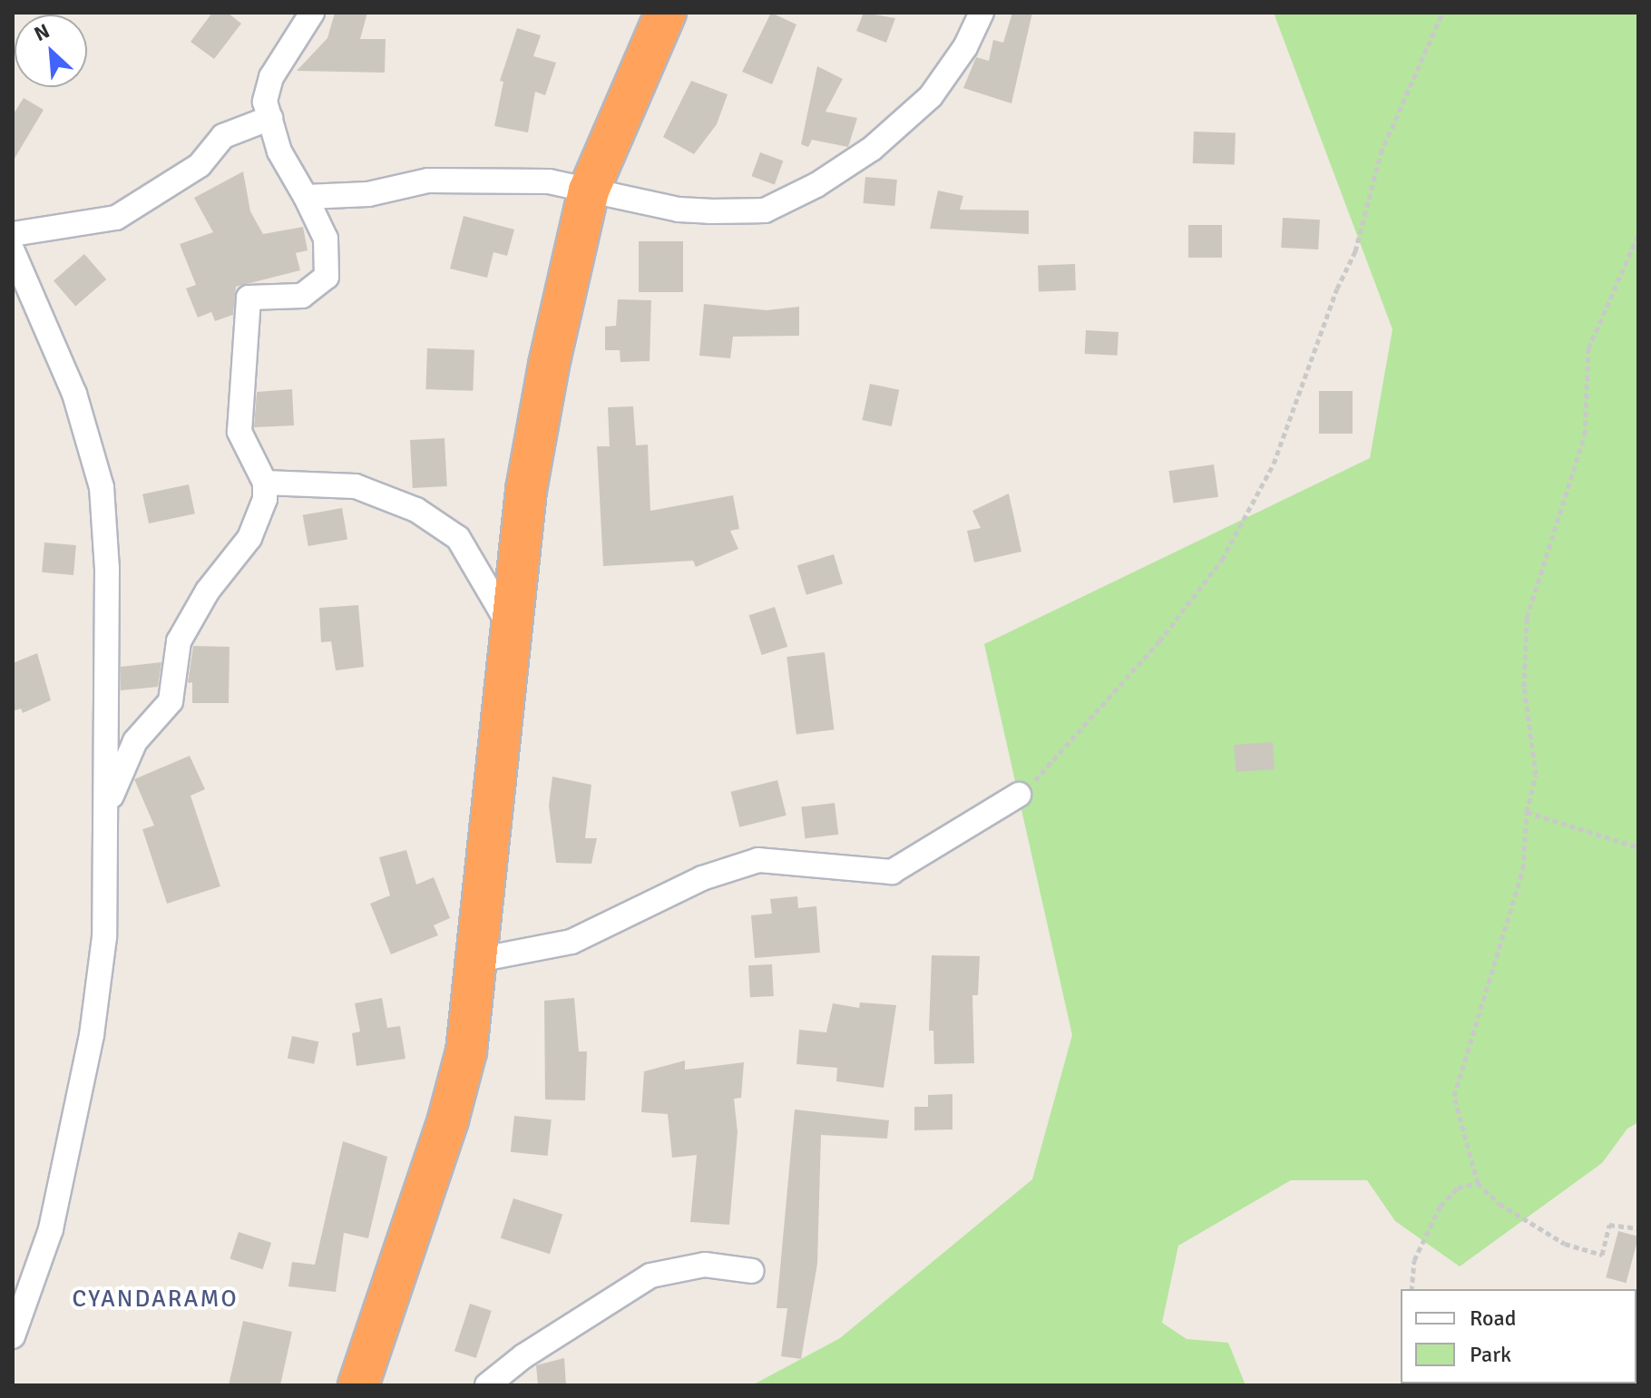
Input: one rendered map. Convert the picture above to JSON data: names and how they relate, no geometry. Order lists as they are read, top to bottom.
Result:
{
  "districts": ["CYANDARAMO"],
  "legend": ["Road", "Park"],
  "north": "top left"
}
